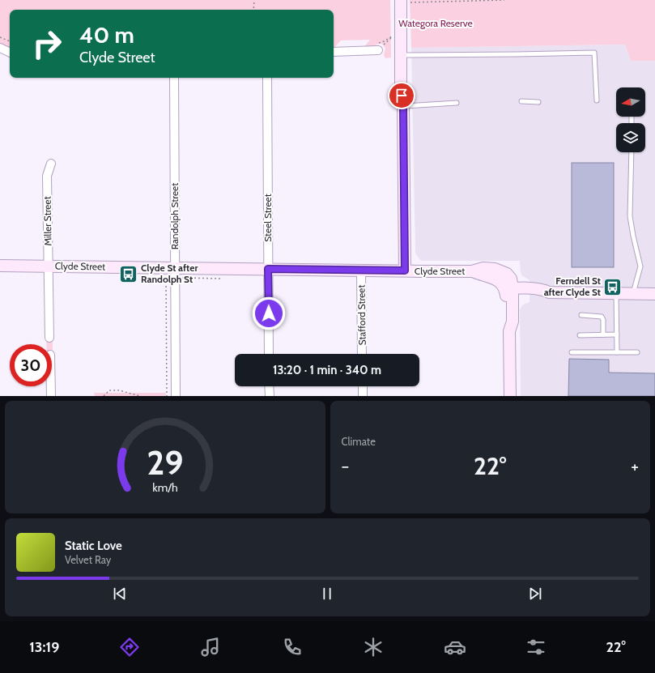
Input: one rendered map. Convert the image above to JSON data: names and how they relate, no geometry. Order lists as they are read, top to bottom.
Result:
{
  "streets": {
    "main road": ["Clyde Street"],
    "street": [
      "Randolph Street",
      "Steel Street",
      "Miller Street",
      "Stafford Street"
    ]
  },
  "crossings": [
    ["Randolph Street", "Clyde Street"],
    ["Steel Street", "Clyde Street"],
    ["Miller Street", "Clyde Street"],
    ["Clyde Street", "Stafford Street"]
  ],
  "parks": ["Wategora Reserve"],
  "places": {
    "bus stop": ["Clyde St after Randolph St", "Ferndell St after Clyde St"]
  },
  "north": "left",
  "page": {
    "turn": ["40 m", "Clyde Street"],
    "limit": "30",
    "trip": "13:20 · 1 min · 340 m",
    "tile": "Climate",
    "heat": ["−", "22°", "+"],
    "song": ["Static Love", "Velvet Ray"],
    "tabs": ["13:19", "22°"],
    "gauge": ["29", "km/h"]
  }
}
